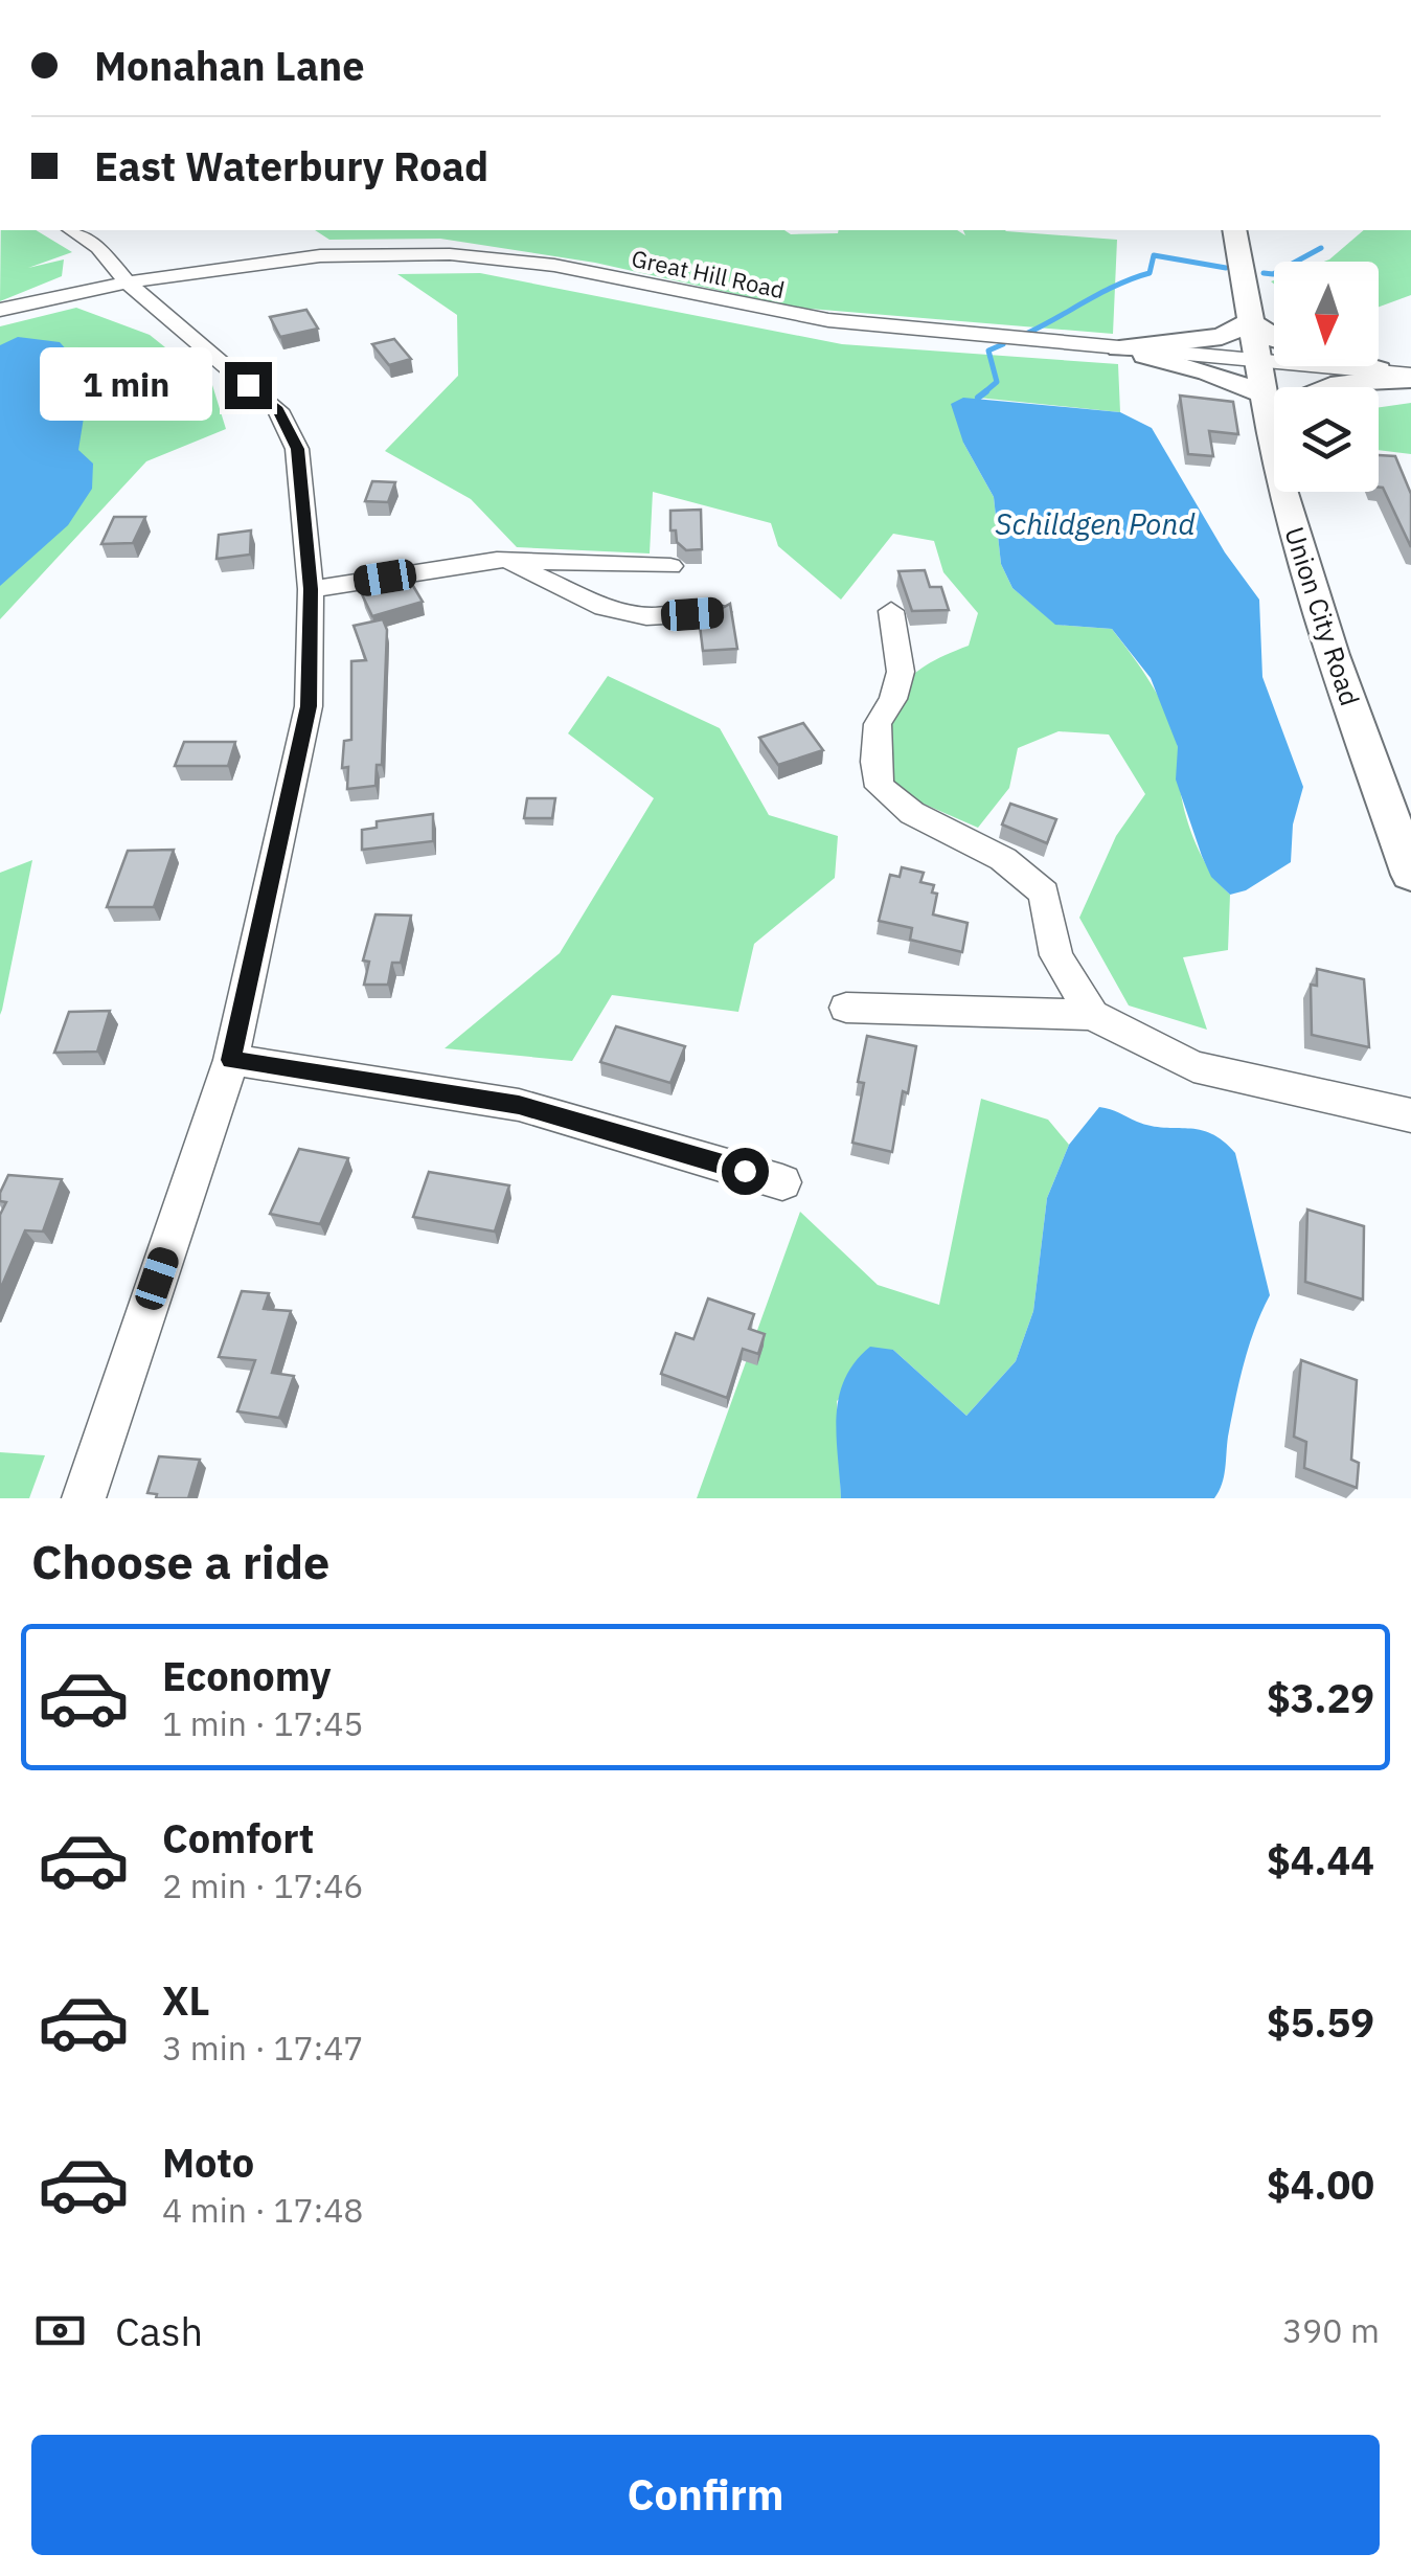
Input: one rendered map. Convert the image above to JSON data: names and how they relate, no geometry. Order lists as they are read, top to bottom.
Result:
{
  "streets": {
    "main road": ["Union City Road"],
    "street": ["Great Hill Road"]
  },
  "water": ["Schildgen Pond"],
  "north": "bottom",
  "page": {
    "banner": ["Monahan Lane", "East Waterbury Road"],
    "bubble": "1 min",
    "heading": "Choose a ride",
    "list": [
      {
        "name": "Economy",
        "note": "1 min · 17:45",
        "value": "$3.29"
      },
      {
        "name": "Comfort",
        "note": "2 min · 17:46",
        "value": "$4.44"
      },
      {
        "name": "XL",
        "note": "3 min · 17:47",
        "value": "$5.59"
      },
      {
        "name": "Moto",
        "note": "4 min · 17:48",
        "value": "$4.00"
      }
    ],
    "pay": ["Cash", "390 m"],
    "buttons": "Confirm"
  }
}
